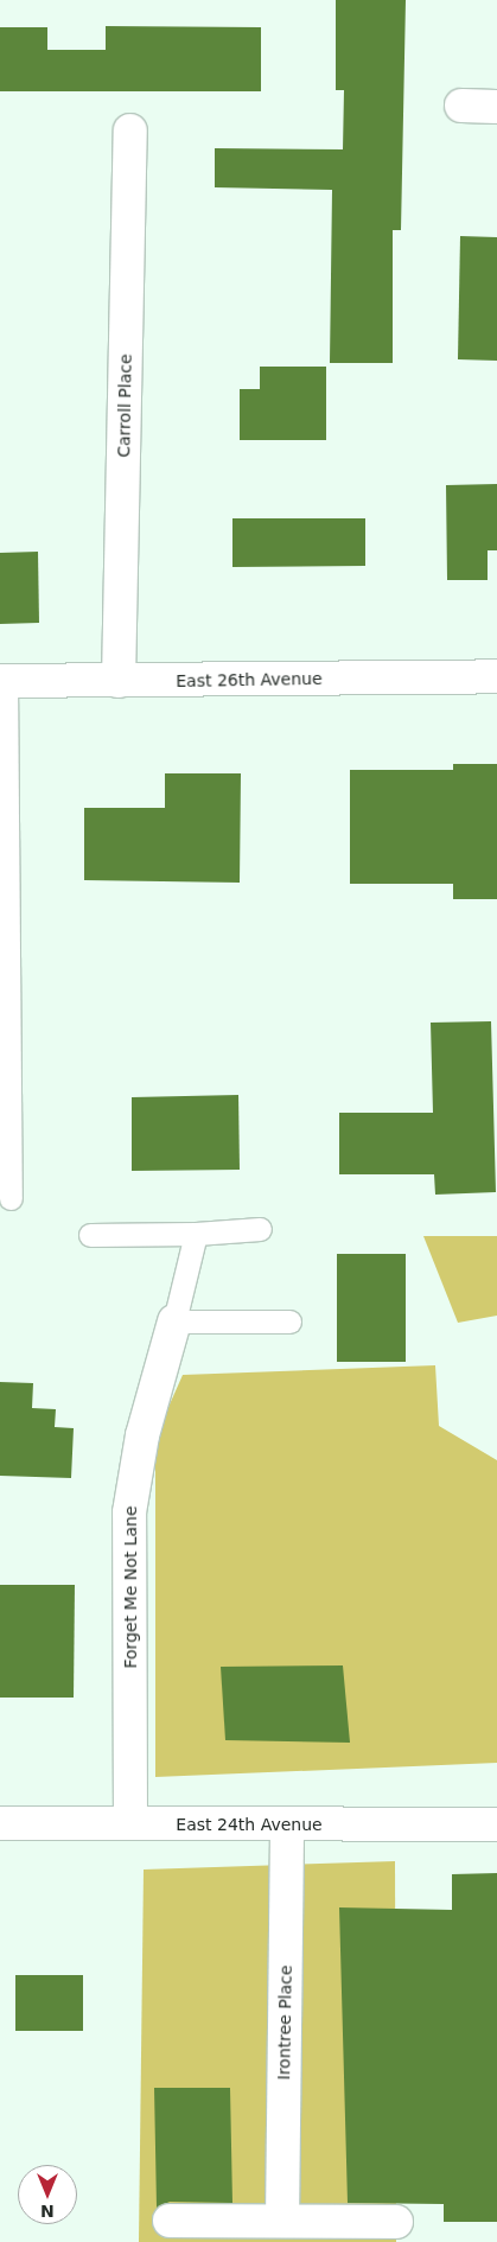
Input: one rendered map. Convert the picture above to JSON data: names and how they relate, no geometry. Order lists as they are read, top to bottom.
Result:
{
  "streets": {
    "street": [
      "Carroll Place",
      "East 26th Avenue",
      "Forget Me Not Lane",
      "East 24th Avenue",
      "Irontree Place"
    ]
  },
  "crossings": [
    ["Carroll Place", "East 26th Avenue"],
    ["Forget Me Not Lane", "East 24th Avenue"],
    ["East 24th Avenue", "Irontree Place"]
  ],
  "north": "bottom"
}
